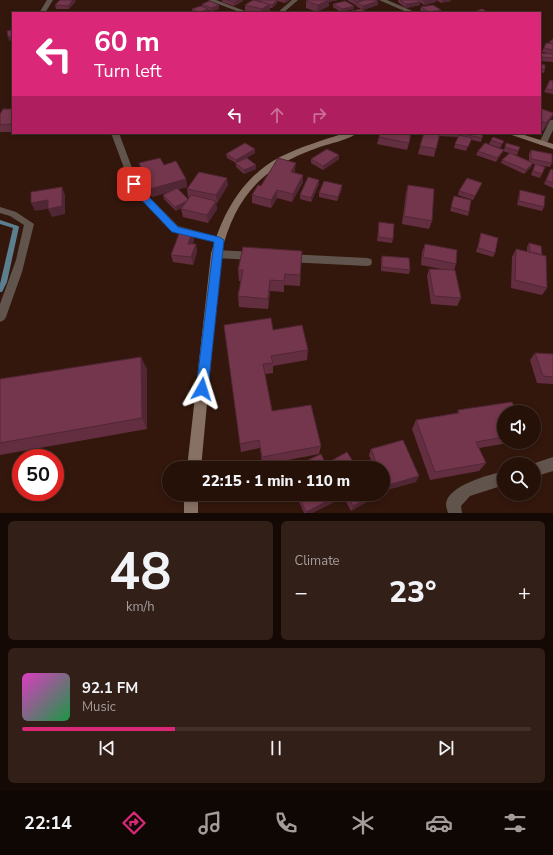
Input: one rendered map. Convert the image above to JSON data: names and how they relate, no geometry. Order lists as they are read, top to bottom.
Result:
{
  "page": {
    "turn": ["60 m", "Turn left"],
    "limit": "50",
    "trip": "22:15 · 1 min · 110 m",
    "tile": [
      ["48", "km/h"],
      "Climate"
    ],
    "heat": ["−", "23°", "+"],
    "song": ["92.1 FM", "Music"],
    "tabs": "22:14"
  }
}
